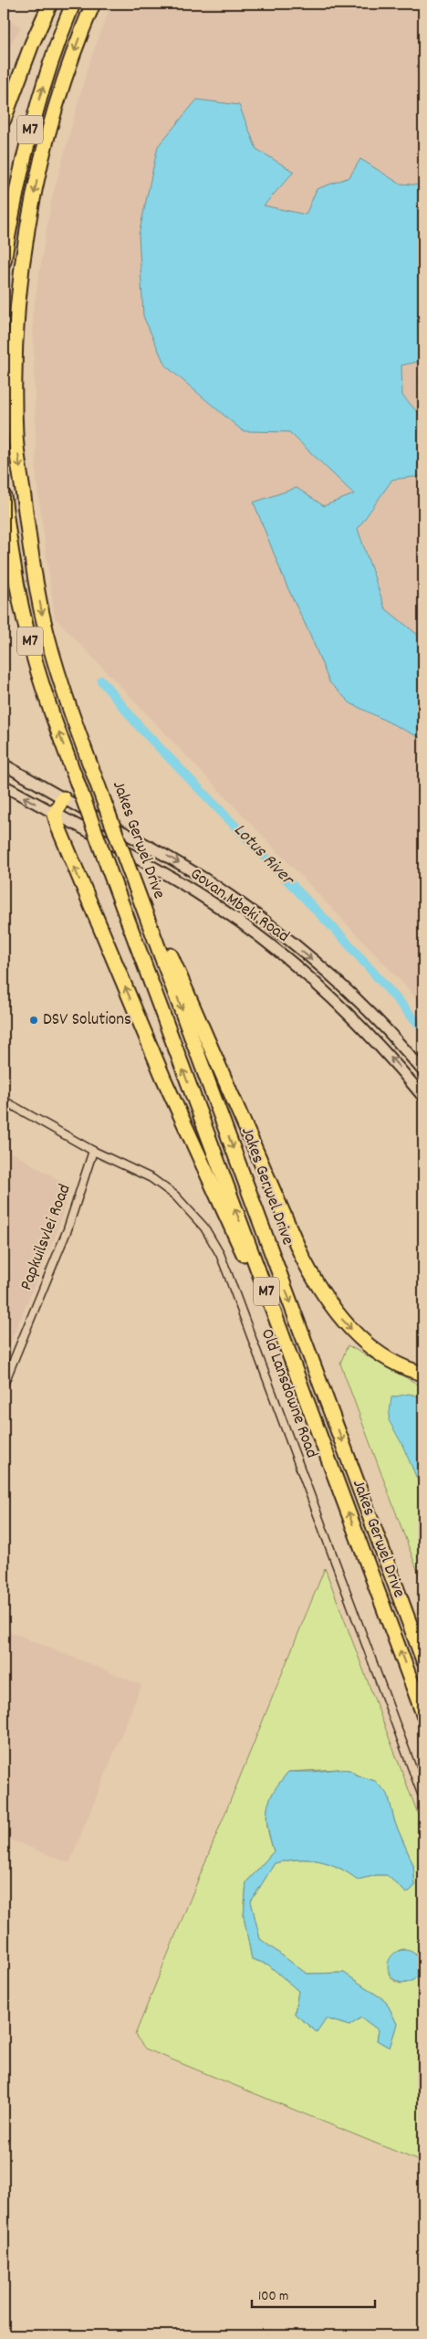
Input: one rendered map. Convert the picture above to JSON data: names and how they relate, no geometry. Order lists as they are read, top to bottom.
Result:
{
  "streets": {
    "highway": ["M7", "Jakes Gerwel Drive"],
    "main road": ["Govan Mbeki Road"],
    "street": ["Papkuilsvlei Road", "Old Lansdowne Road"]
  },
  "crossings": [
    ["Papkuilsvlei Road", "Old Lansdowne Road"]
  ],
  "water": ["Lotus River"],
  "places": ["DSV Solutions"],
  "scale_bar": "100 m"
}
